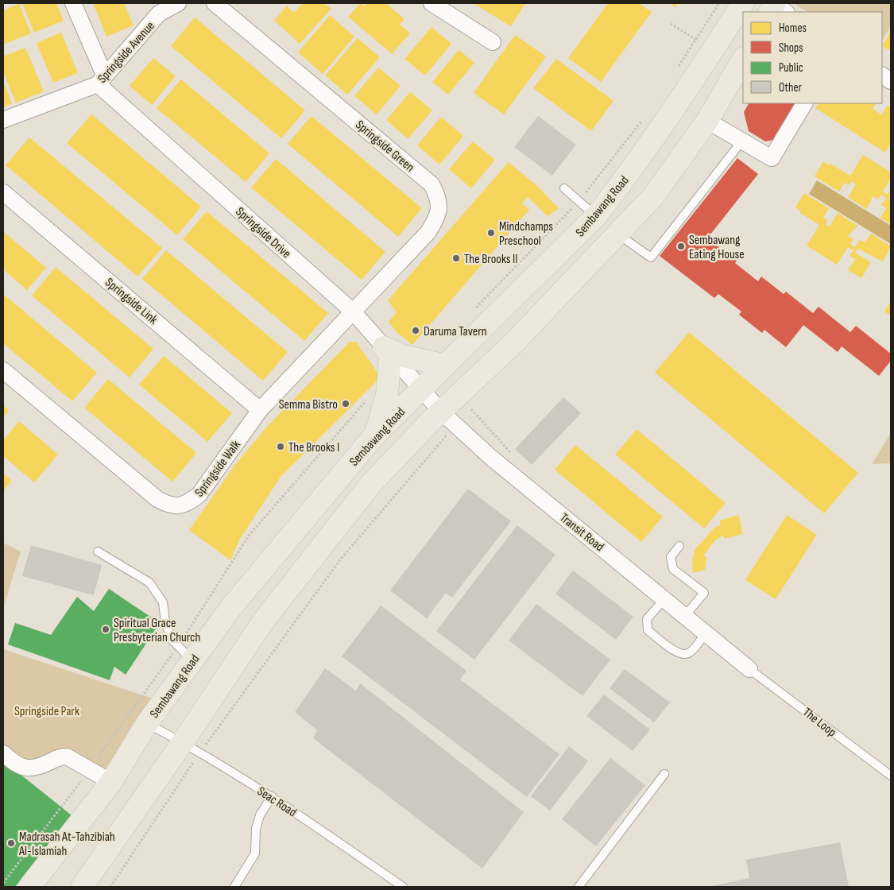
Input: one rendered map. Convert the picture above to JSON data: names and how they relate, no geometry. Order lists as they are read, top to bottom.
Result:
{
  "streets": {
    "main road": ["Sembawang Road"],
    "street": [
      "Springside Avenue",
      "Springside Green",
      "Springside Drive",
      "Springside Link",
      "Springside Walk",
      "Transit Road"
    ],
    "lane": ["The Loop", "Seac Road"]
  },
  "crossings": [
    ["Springside Avenue", "Springside Drive"],
    ["Springside Green", "Springside Drive"],
    ["Springside Green", "Springside Walk"],
    ["Sembawang Road", "Springside Drive"],
    ["Sembawang Road", "Transit Road"],
    ["Sembawang Road", "Seac Road"],
    ["Springside Drive", "Springside Walk"],
    ["Springside Drive", "Transit Road"],
    ["Springside Link", "Springside Walk"],
    ["Transit Road", "The Loop"]
  ],
  "parks": ["Springside Park"],
  "places": [
    "Mindchamps Preschool",
    "Sembawang Eating House",
    "The Brooks II",
    "Daruma Tavern",
    "Semma Bistro",
    "The Brooks I",
    "Spiritual Grace Presbyterian Church",
    "Madrasah At-Tahzibiah Al-Islamiah"
  ],
  "legend": [
    "Homes",
    "Shops",
    "Public",
    "Other"
  ]
}
